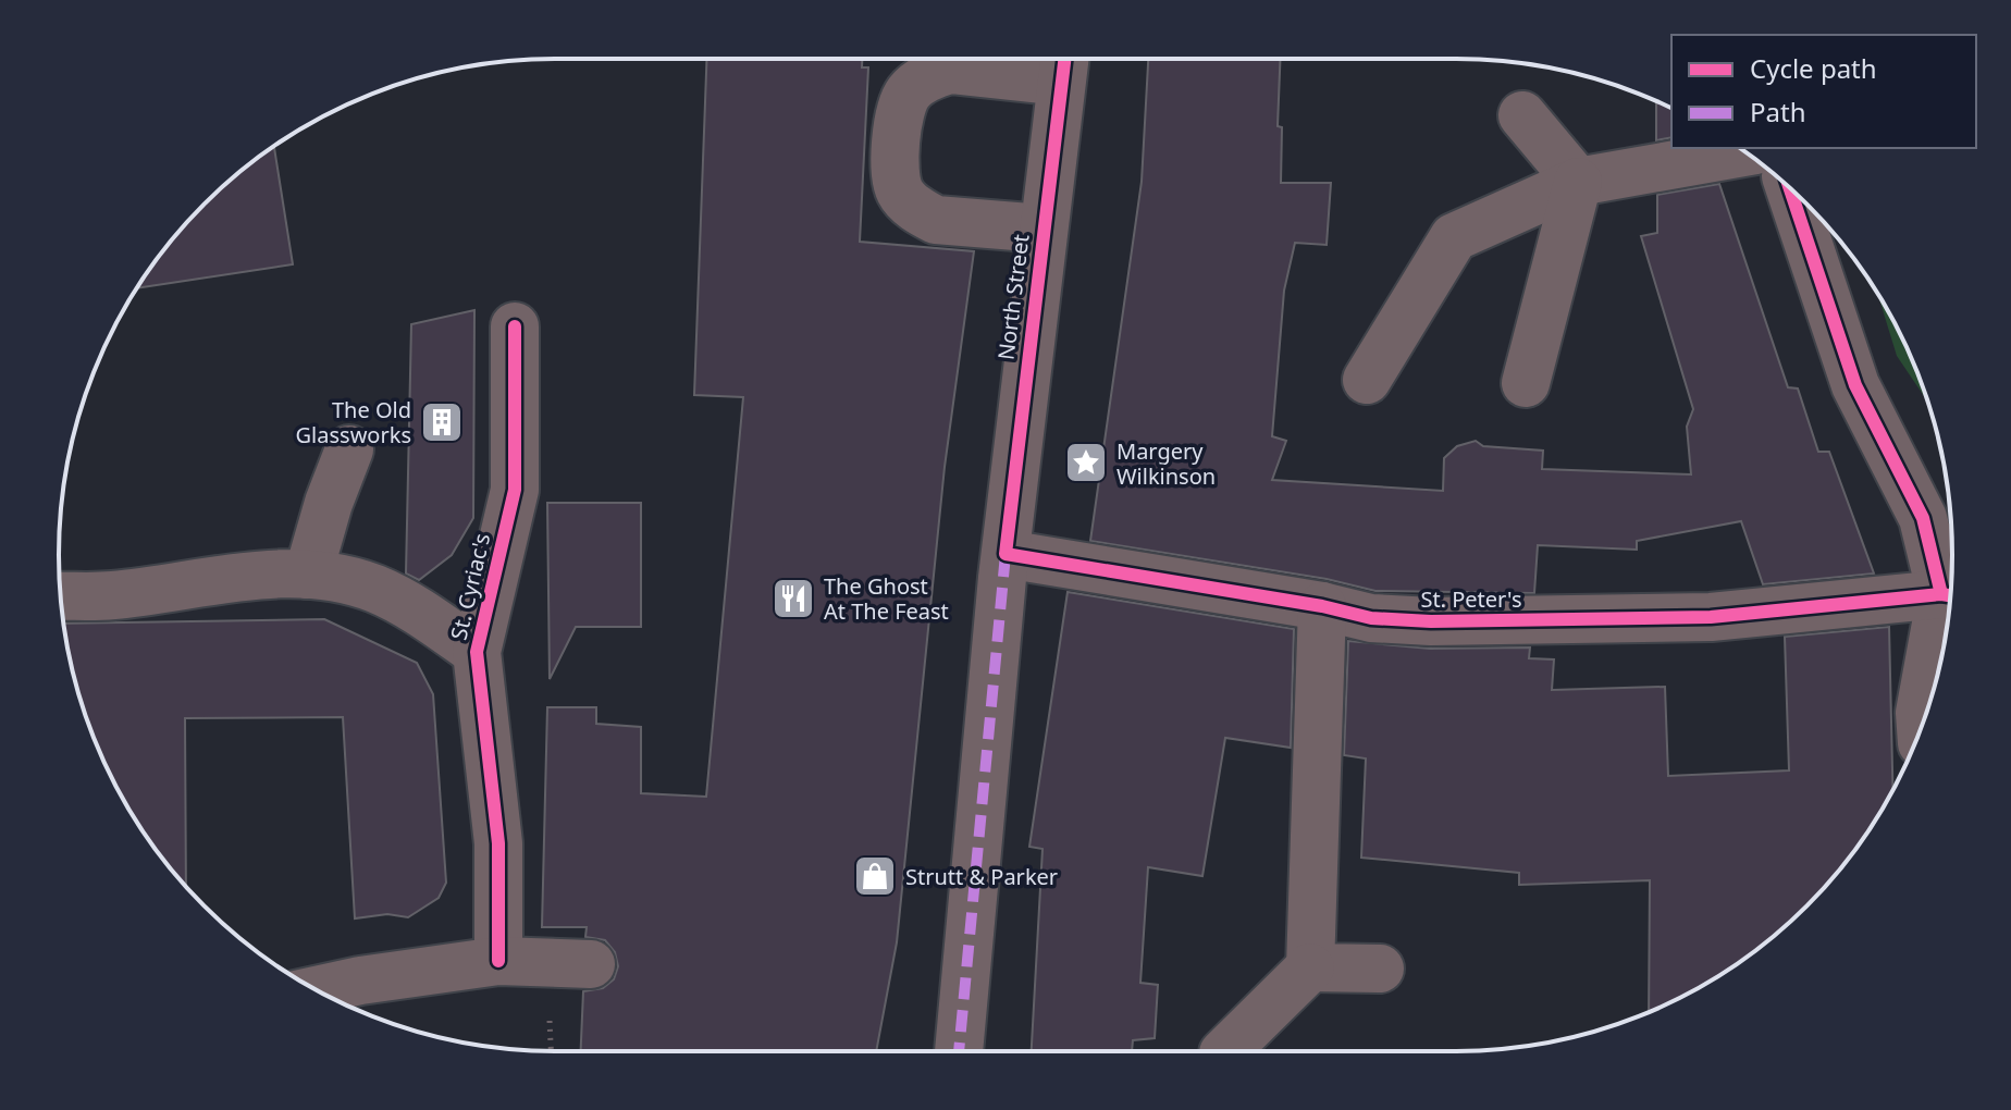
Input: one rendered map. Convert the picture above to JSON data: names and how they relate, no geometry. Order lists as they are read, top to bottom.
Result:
{
  "streets": {
    "street": ["North Street", "St. Cyriac's", "St. Peter's"]
  },
  "crossings": [
    ["North Street", "St. Peter's"]
  ],
  "places": {
    "building": ["The Old Glassworks"],
    "place": ["Margery Wilkinson"],
    "restaurant": ["The Ghost At The Feast"],
    "shop": ["Strutt & Parker"]
  },
  "legend": ["Cycle path", "Path"]
}
